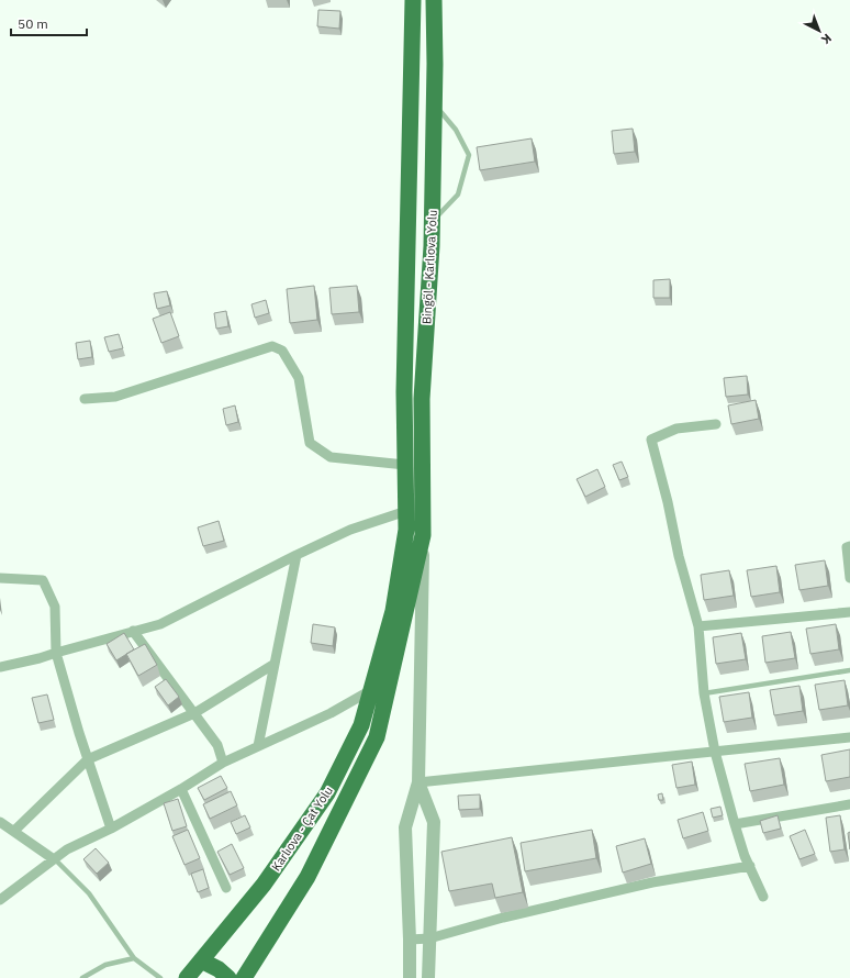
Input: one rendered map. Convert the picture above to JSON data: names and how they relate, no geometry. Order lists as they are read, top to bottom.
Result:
{
  "streets": {
    "highway": ["Bingöl - Karlıova Yolu", "Karlıova - Çat Yolu"]
  },
  "crossings": [
    ["Bingöl - Karlıova Yolu", "Karlıova - Çat Yolu"]
  ],
  "scale_bar": "50 m",
  "north": "bottom right"
}
